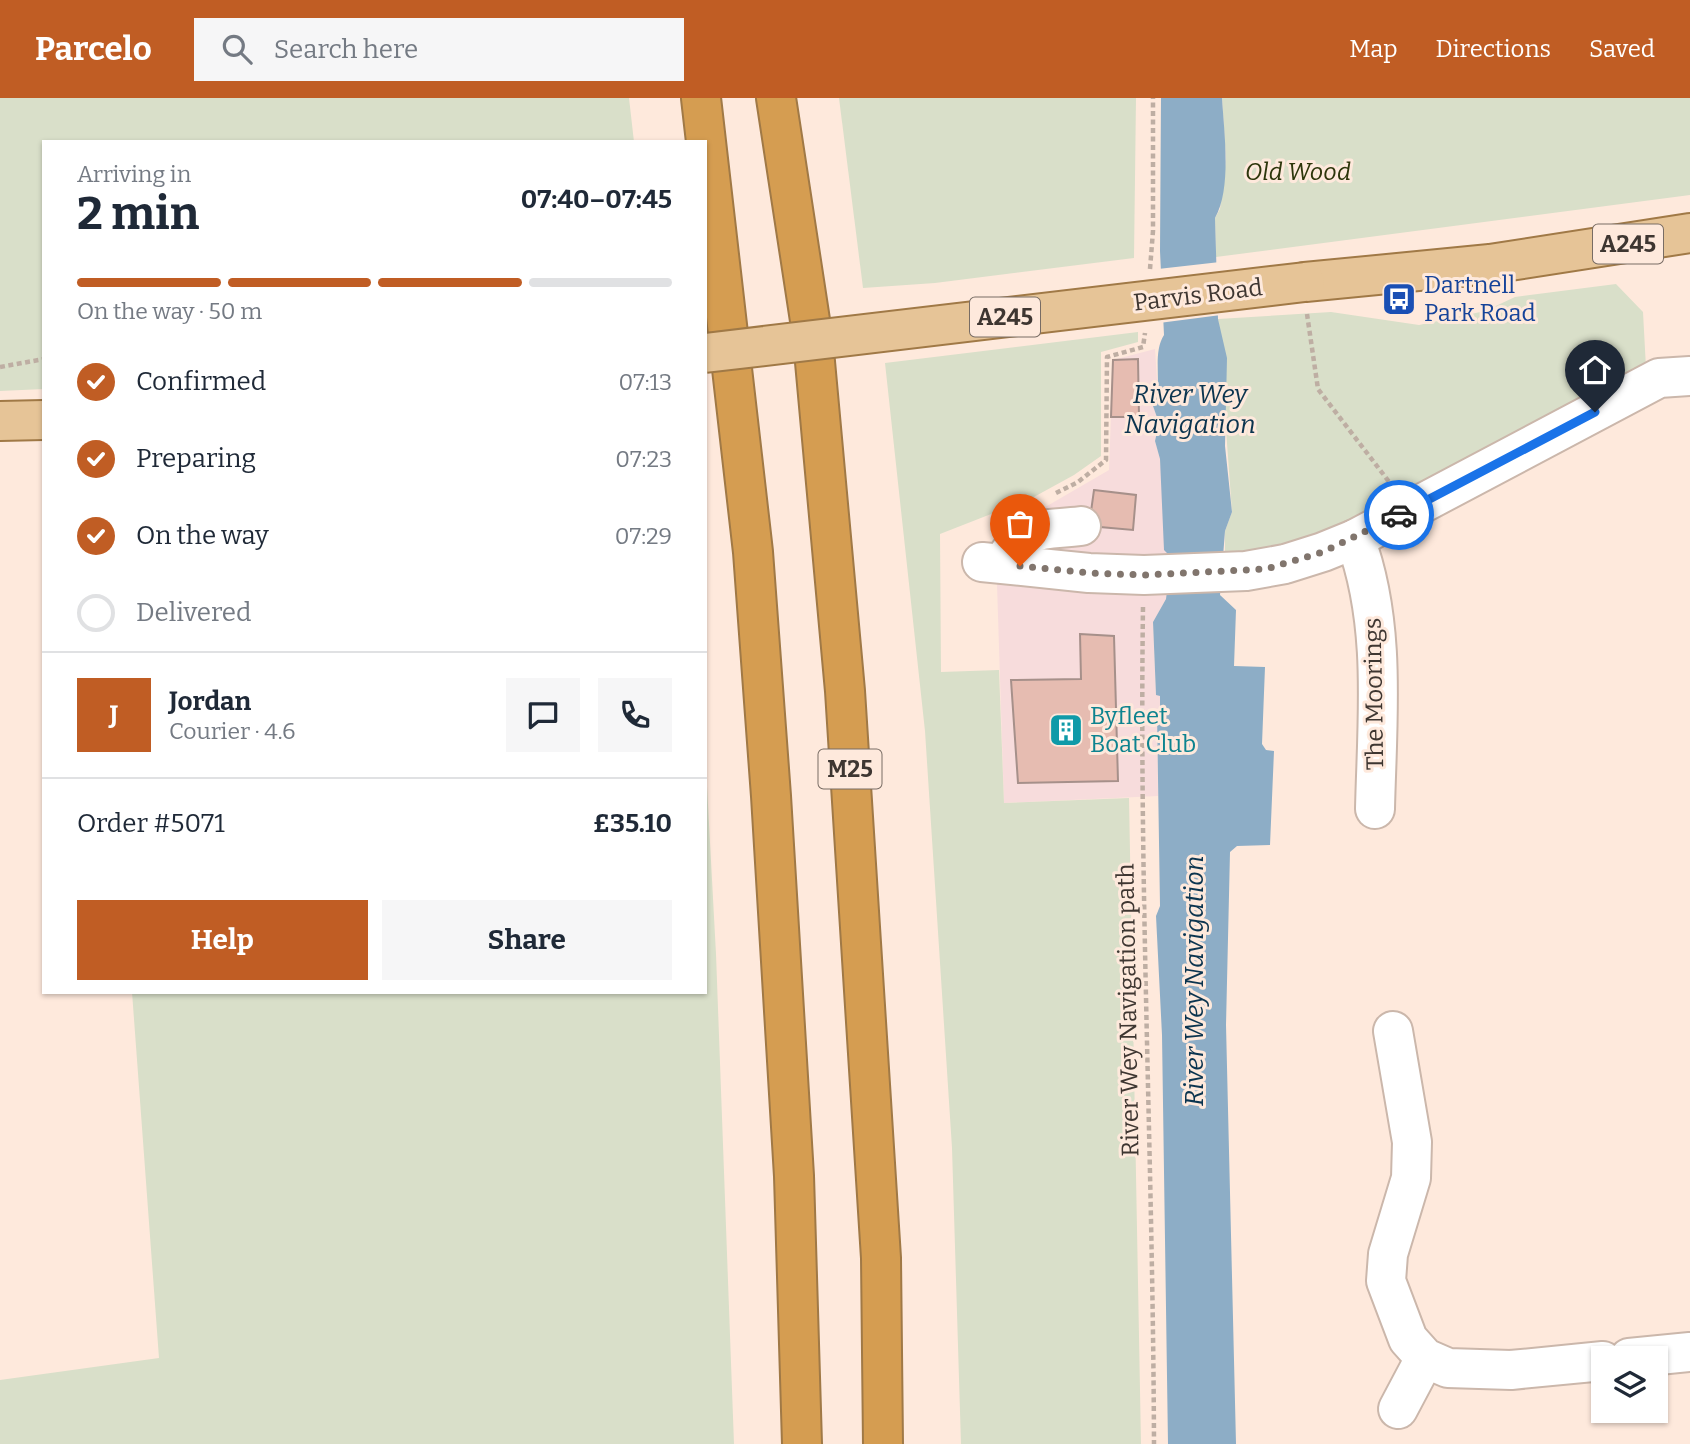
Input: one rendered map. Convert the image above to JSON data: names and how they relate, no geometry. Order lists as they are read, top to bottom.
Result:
{
  "streets": {
    "highway": ["M25"],
    "main road": ["A245", "Parvis Road"],
    "street": ["The Moorings"],
    "path": ["River Wey Navigation path"]
  },
  "water": ["River Wey Navigation"],
  "parks": ["Old Wood"],
  "places": {
    "bus stop": ["Dartnell Park Road"],
    "building": ["Byfleet Boat Club"]
  },
  "page": {
    "header": "Parcelo",
    "search": "Search here",
    "nav": ["Map", "Directions", "Saved"],
    "heading": ["2 min", "Arriving in", "07:40–07:45"],
    "panel": [
      "Jordan",
      "Courier · 4.6",
      "Order #5071",
      "£35.10"
    ],
    "bar": "On the way · 50 m",
    "list": [
      ["Confirmed", "07:13"],
      ["Preparing", "07:23"],
      ["On the way", "07:29"],
      "Delivered"
    ],
    "round": "J",
    "buttons": ["Help", "Share"]
  }
}
